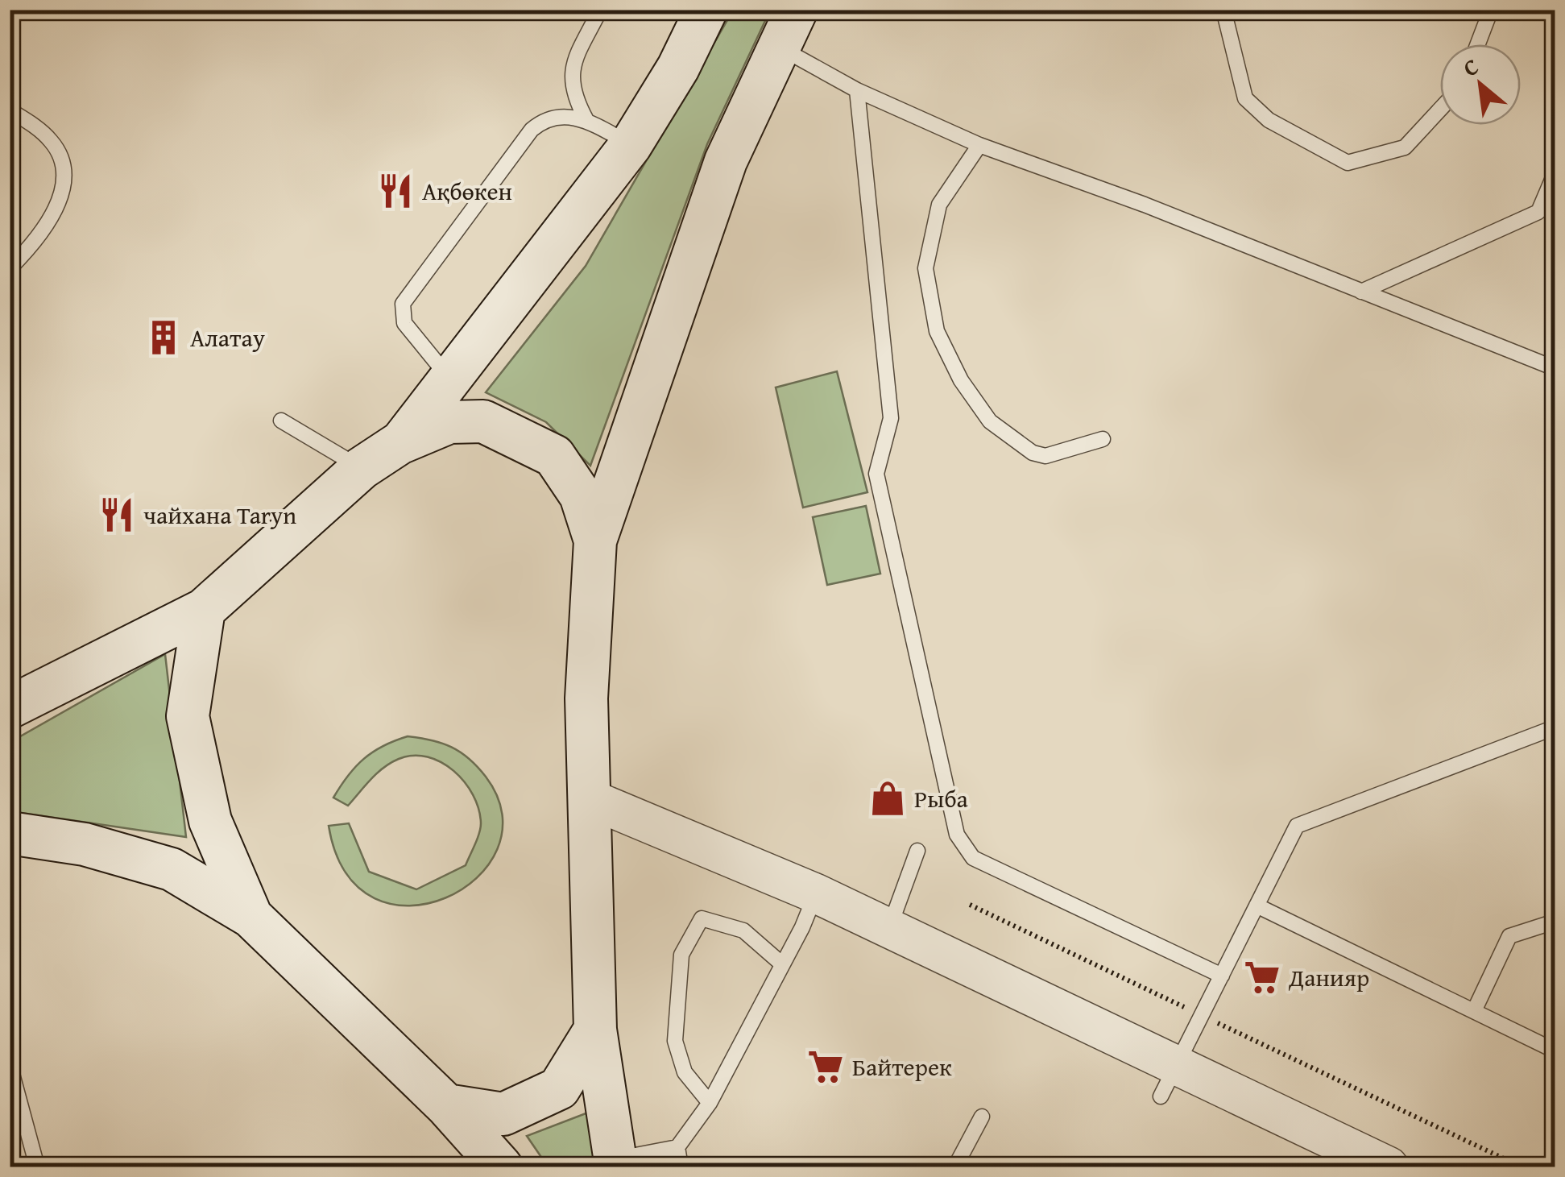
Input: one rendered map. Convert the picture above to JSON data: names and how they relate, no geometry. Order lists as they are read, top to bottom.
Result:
{
  "places": {
    "restaurant": ["Ақбөкен", "чайхана Taryn"],
    "building": ["Алатау"],
    "shop": ["Рыба"],
    "supermarket": ["Данияр", "Байтерек"]
  },
  "north": "top left"
}
